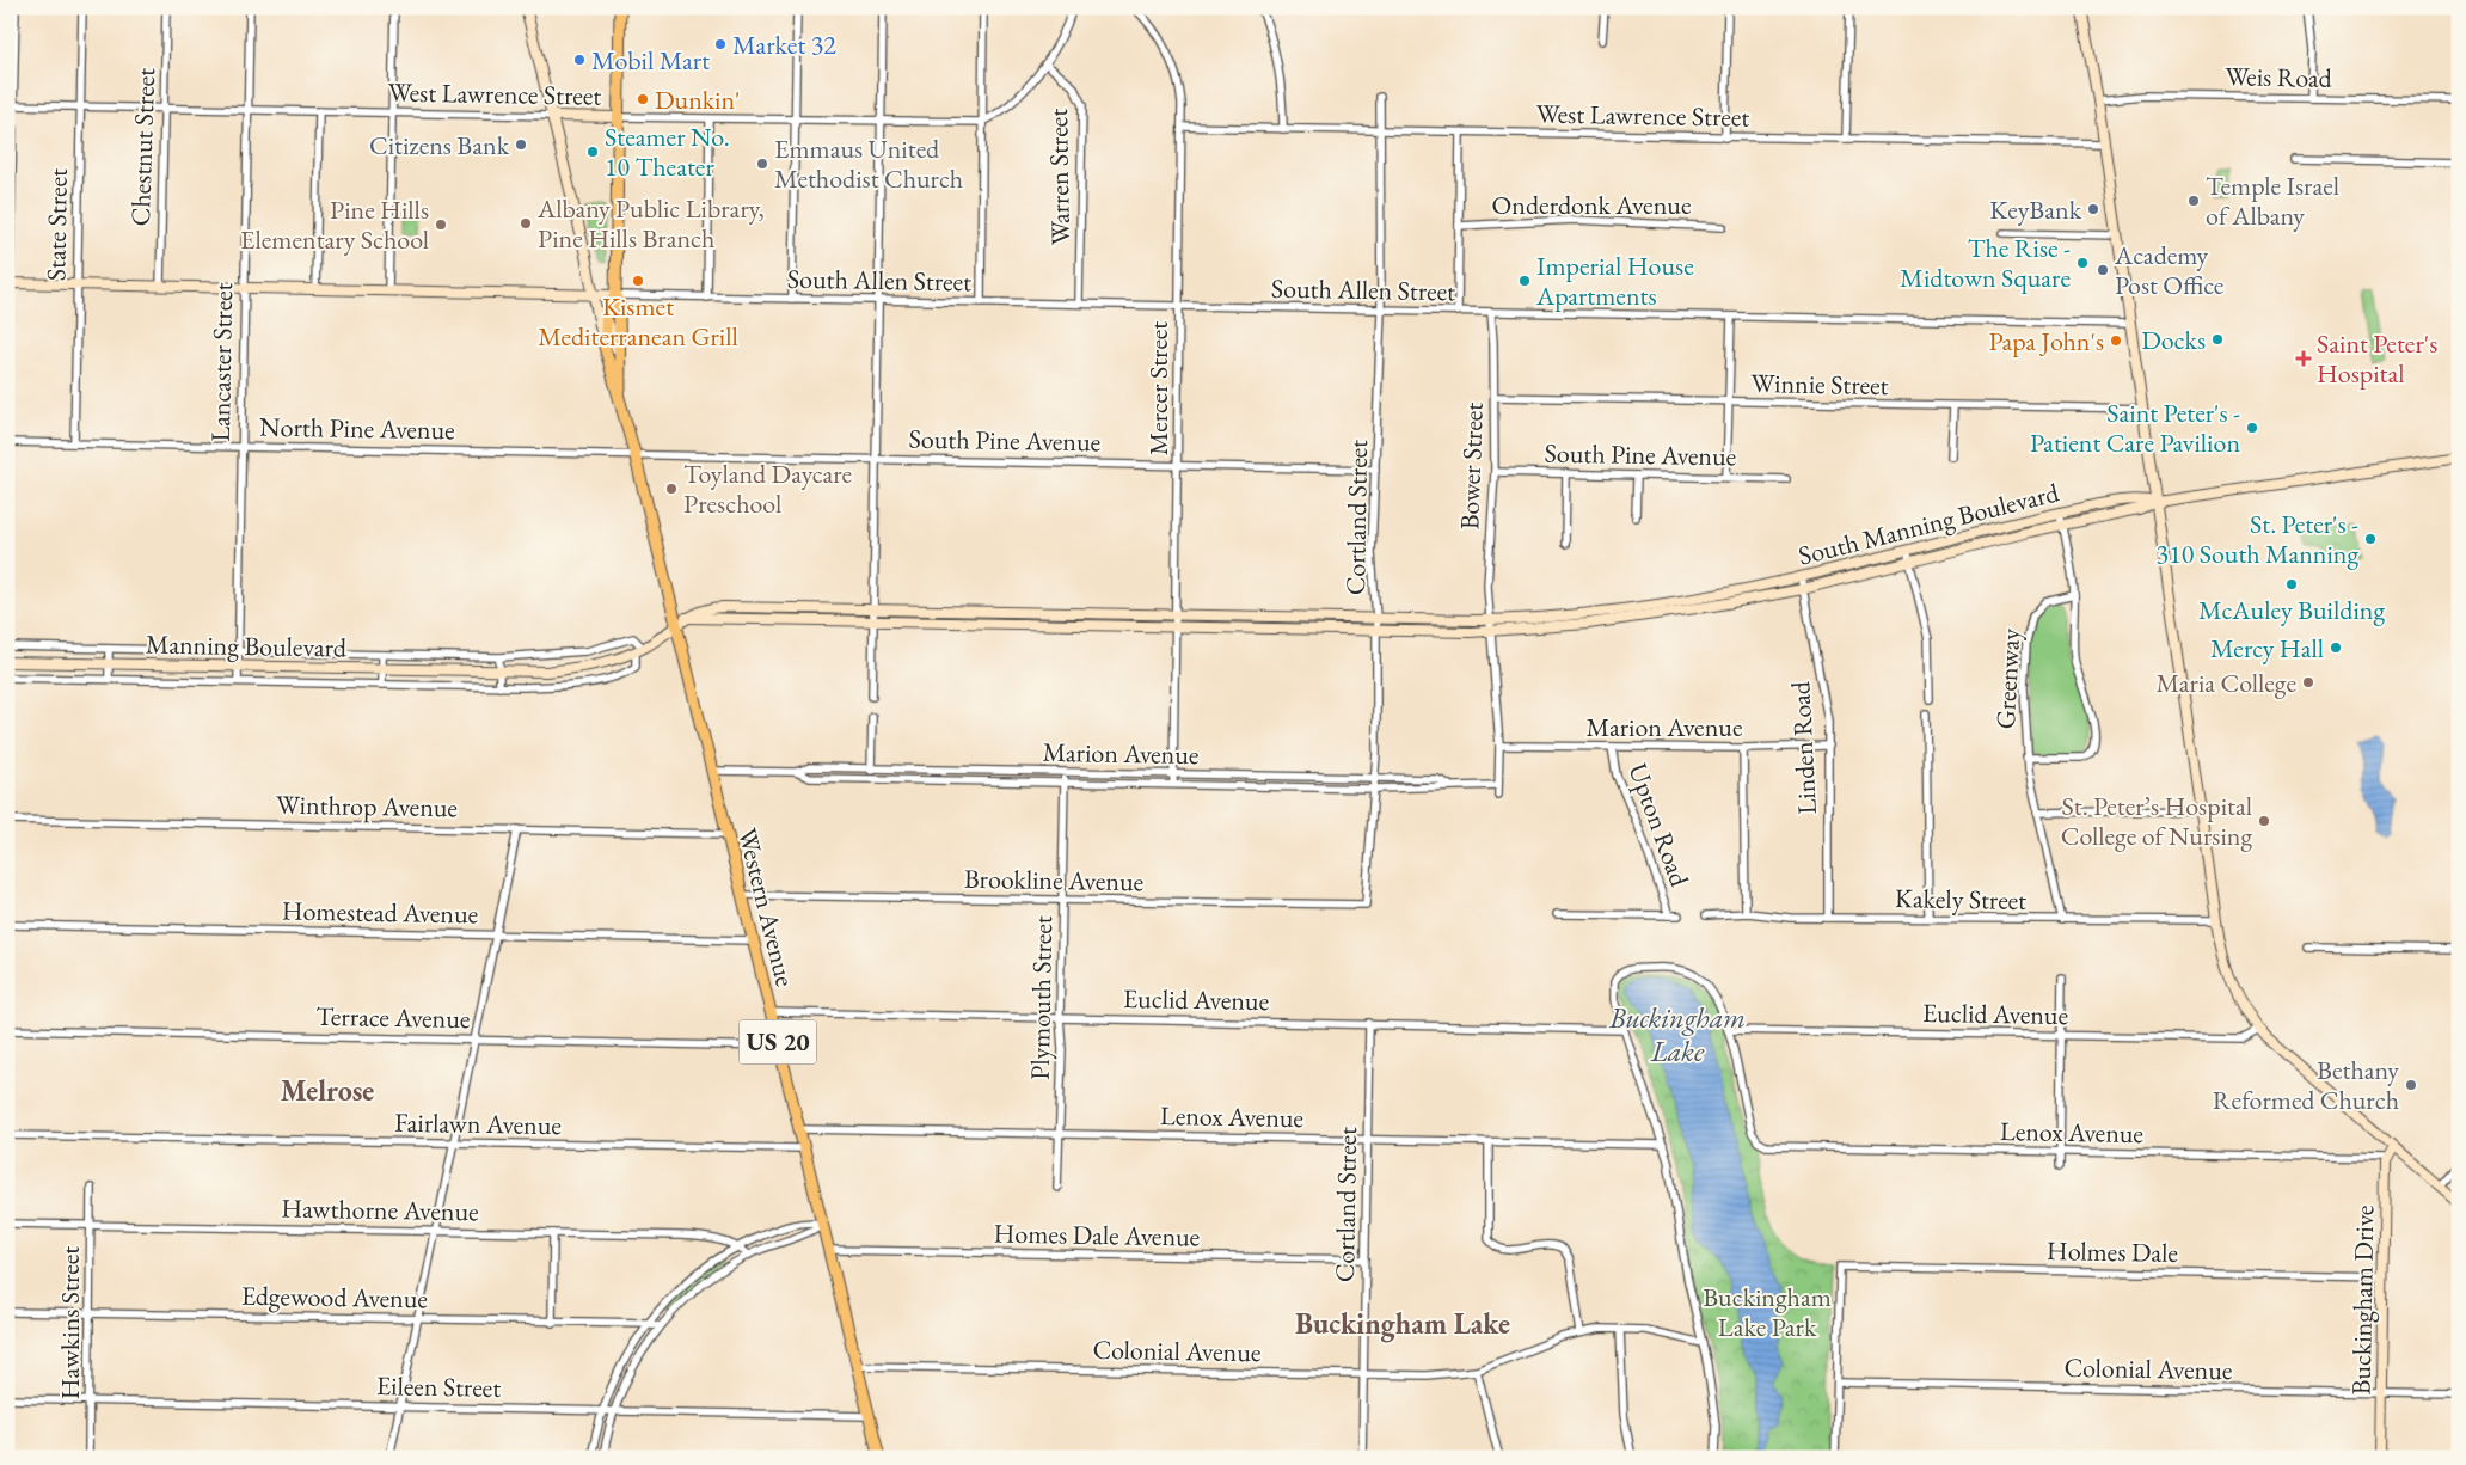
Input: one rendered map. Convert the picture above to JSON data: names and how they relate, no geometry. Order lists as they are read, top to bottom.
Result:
{
  "streets": {
    "main road": ["Western Avenue", "US 20"],
    "street": [
      "Weis Road",
      "West Lawrence Street",
      "Chestnut Street",
      "Warren Street",
      "Onderdonk Avenue",
      "State Street",
      "South Allen Street",
      "Lancaster Street",
      "Winnie Street",
      "Mercer Street",
      "North Pine Avenue",
      "South Pine Avenue",
      "Bower Street",
      "Cortland Street",
      "South Manning Boulevard",
      "Manning Boulevard",
      "Greenway",
      "Marion Avenue",
      "Linden Road",
      "Winthrop Avenue",
      "Upton Road",
      "Brookline Avenue",
      "Kakely Street",
      "Homestead Avenue",
      "Plymouth Street",
      "Euclid Avenue",
      "Terrace Avenue",
      "Lenox Avenue",
      "Fairlawn Avenue",
      "Hawthorne Avenue",
      "Homes Dale Avenue",
      "Holmes Dale",
      "Edgewood Avenue",
      "Buckingham Drive",
      "Hawkins Street",
      "Colonial Avenue",
      "Eileen Street"
    ]
  },
  "crossings": [
    ["West Lawrence Street", "Chestnut Street"],
    ["West Lawrence Street", "State Street"],
    ["West Lawrence Street", "Lancaster Street"],
    ["West Lawrence Street", "Mercer Street"],
    ["West Lawrence Street", "Cortland Street"],
    ["West Lawrence Street", "Western Avenue"],
    ["West Lawrence Street", "US 20"],
    ["Chestnut Street", "South Allen Street"],
    ["Warren Street", "South Allen Street"],
    ["State Street", "South Allen Street"],
    ["State Street", "North Pine Avenue"],
    ["South Allen Street", "Lancaster Street"],
    ["South Allen Street", "Mercer Street"],
    ["South Allen Street", "Bower Street"],
    ["South Allen Street", "Cortland Street"],
    ["South Allen Street", "Western Avenue"],
    ["South Allen Street", "US 20"],
    ["Lancaster Street", "North Pine Avenue"],
    ["Lancaster Street", "Manning Boulevard"],
    ["Winnie Street", "Bower Street"],
    ["Mercer Street", "South Pine Avenue"],
    ["Mercer Street", "South Manning Boulevard"],
    ["Mercer Street", "Marion Avenue"],
    ["North Pine Avenue", "South Pine Avenue"],
    ["North Pine Avenue", "Western Avenue"],
    ["South Pine Avenue", "Bower Street"],
    ["South Pine Avenue", "Cortland Street"],
    ["South Pine Avenue", "Western Avenue"],
    ["Bower Street", "South Manning Boulevard"],
    ["Bower Street", "Marion Avenue"],
    ["Cortland Street", "South Manning Boulevard"],
    ["Cortland Street", "Marion Avenue"],
    ["Cortland Street", "Brookline Avenue"],
    ["Cortland Street", "Euclid Avenue"],
    ["Cortland Street", "Lenox Avenue"],
    ["Cortland Street", "Homes Dale Avenue"],
    ["Cortland Street", "Colonial Avenue"],
    ["South Manning Boulevard", "Greenway"],
    ["South Manning Boulevard", "Linden Road"],
    ["Manning Boulevard", "Western Avenue"],
    ["Greenway", "Kakely Street"],
    ["Marion Avenue", "Linden Road"],
    ["Marion Avenue", "Upton Road"],
    ["Marion Avenue", "Western Avenue"],
    ["Marion Avenue", "Plymouth Street"],
    ["Linden Road", "Kakely Street"],
    ["Winthrop Avenue", "Western Avenue"],
    ["Brookline Avenue", "Western Avenue"],
    ["Brookline Avenue", "Plymouth Street"],
    ["Western Avenue", "Homestead Avenue"],
    ["Western Avenue", "Euclid Avenue"],
    ["Western Avenue", "Terrace Avenue"],
    ["Western Avenue", "US 20"],
    ["Western Avenue", "Lenox Avenue"],
    ["Western Avenue", "Fairlawn Avenue"],
    ["Western Avenue", "Homes Dale Avenue"],
    ["Western Avenue", "Colonial Avenue"],
    ["Western Avenue", "Eileen Street"],
    ["Plymouth Street", "Euclid Avenue"],
    ["Plymouth Street", "Lenox Avenue"],
    ["Euclid Avenue", "Lenox Avenue"],
    ["Lenox Avenue", "Buckingham Drive"],
    ["Hawthorne Avenue", "Hawkins Street"],
    ["Holmes Dale", "Buckingham Drive"],
    ["Holmes Dale", "Colonial Avenue"],
    ["Edgewood Avenue", "Hawkins Street"],
    ["Buckingham Drive", "Colonial Avenue"],
    ["Hawkins Street", "Eileen Street"]
  ],
  "districts": ["Melrose", "Buckingham Lake"],
  "water": ["Buckingham Lake"],
  "parks": ["Buckingham Lake Park"],
  "places": {
    "other": [
      "Market 32",
      "Mobil Mart",
      "Dunkin'",
      "Citizens Bank",
      "Steamer No. 10 Theater",
      "Emmaus United Methodist Church",
      "Temple Israel of Albany",
      "KeyBank",
      "Albany Public Library, Pine Hills Branch",
      "Pine Hills Elementary School",
      "The Rise - Midtown Square",
      "Academy Post Office",
      "Kismet Mediterranean Grill",
      "Imperial House Apartments",
      "Docks",
      "Papa John's",
      "Saint Peter's - Patient Care Pavilion",
      "Toyland Daycare Preschool",
      "St. Peter's - 310 South Manning",
      "McAuley Building",
      "Mercy Hall",
      "Maria College",
      "St. Peter’s Hospital College of Nursing",
      "Bethany Reformed Church"
    ],
    "health": ["Saint Peter's Hospital"]
  }
}
